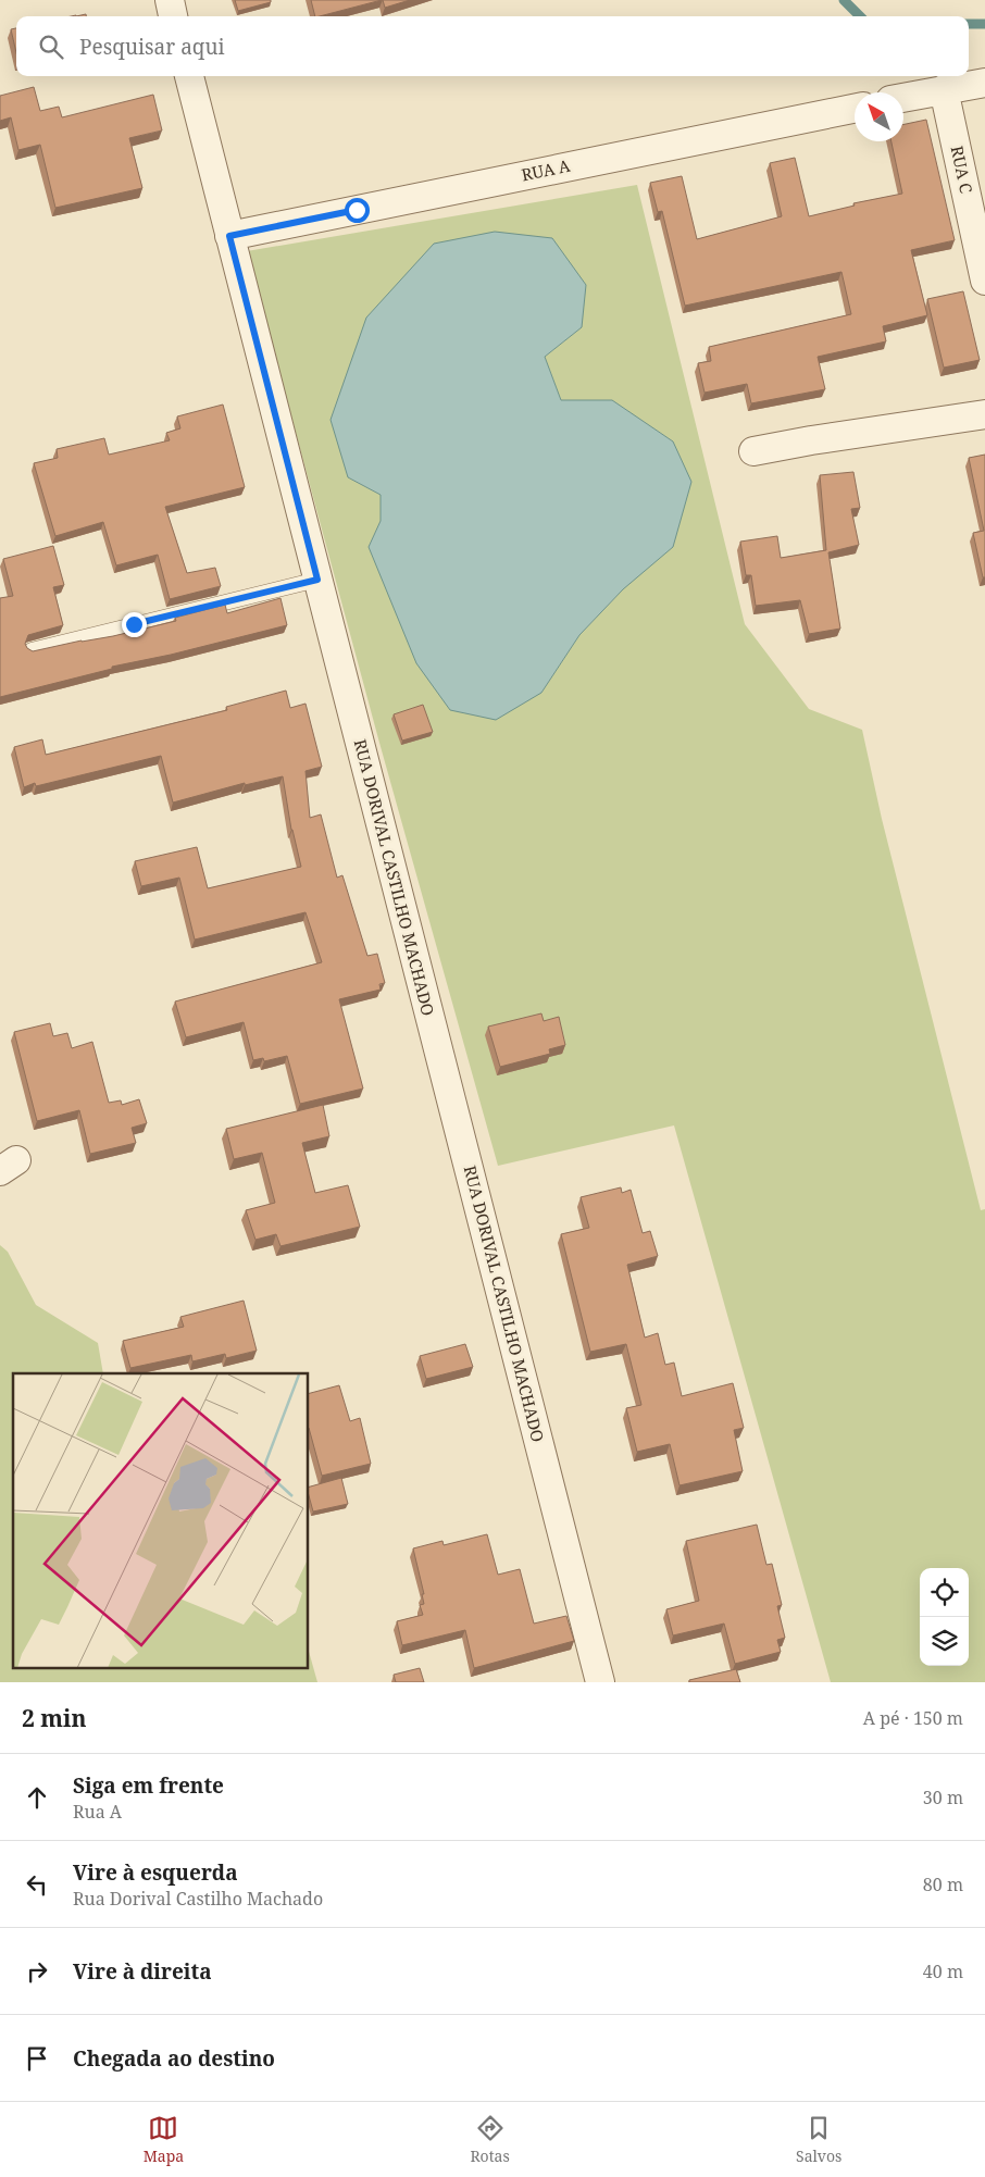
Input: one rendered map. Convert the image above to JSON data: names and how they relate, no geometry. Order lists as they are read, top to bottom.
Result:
{
  "streets": {
    "street": ["RUA C", "RUA A", "RUA DORIVAL CASTILHO MACHADO"]
  },
  "crossings": [
    ["RUA A", "RUA DORIVAL CASTILHO MACHADO"]
  ],
  "north": "top left",
  "page": {
    "search": "Pesquisar aqui",
    "heading": ["2 min", "A pé · 150 m"],
    "list": [
      ["Siga em frente", "Rua A", "30 m"],
      ["Vire à esquerda", "Rua Dorival Castilho Machado", "80 m"],
      ["Vire à direita", "40 m"],
      "Chegada ao destino"
    ],
    "nav": ["Mapa", "Rotas", "Salvos"]
  }
}
